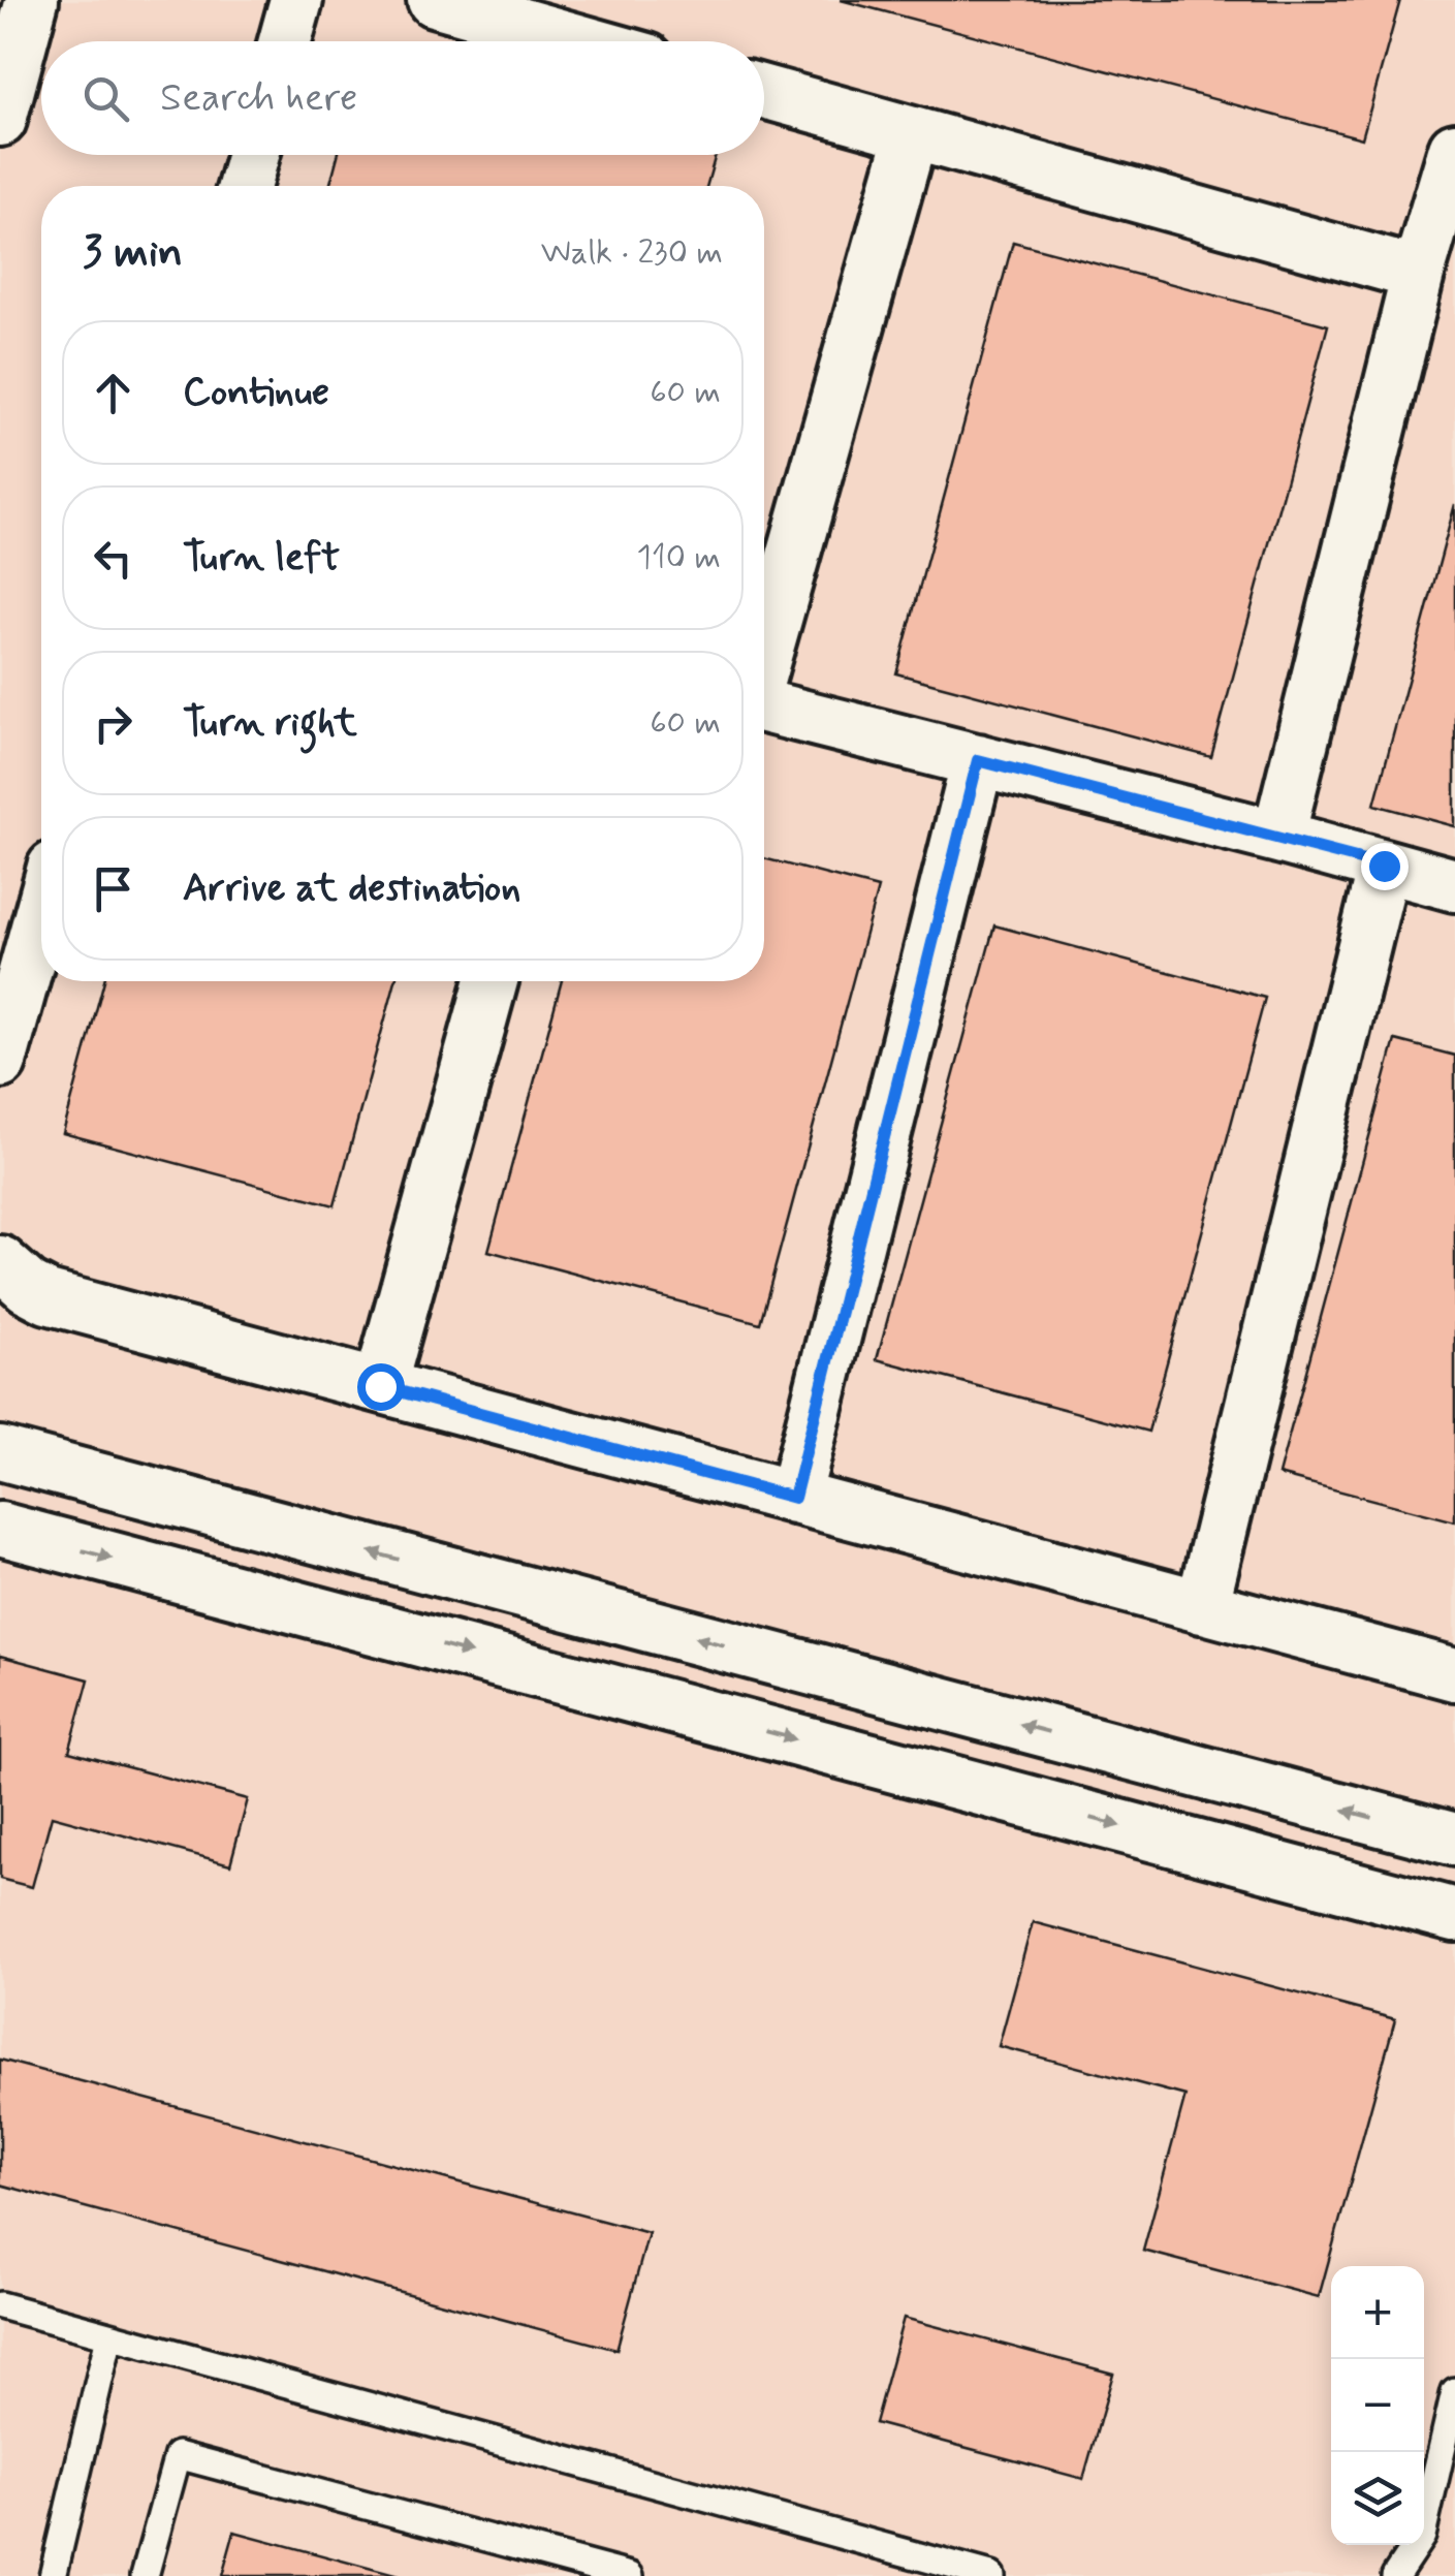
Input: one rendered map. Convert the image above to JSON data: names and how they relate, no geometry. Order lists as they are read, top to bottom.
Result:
{
  "page": {
    "search": "Search here",
    "heading": ["3 min", "Walk · 230 m"],
    "list": [
      ["Continue", "60 m"],
      ["Turn left", "110 m"],
      ["Turn right", "60 m"],
      "Arrive at destination"
    ],
    "map_buttons": ["+", "−"]
  }
}
